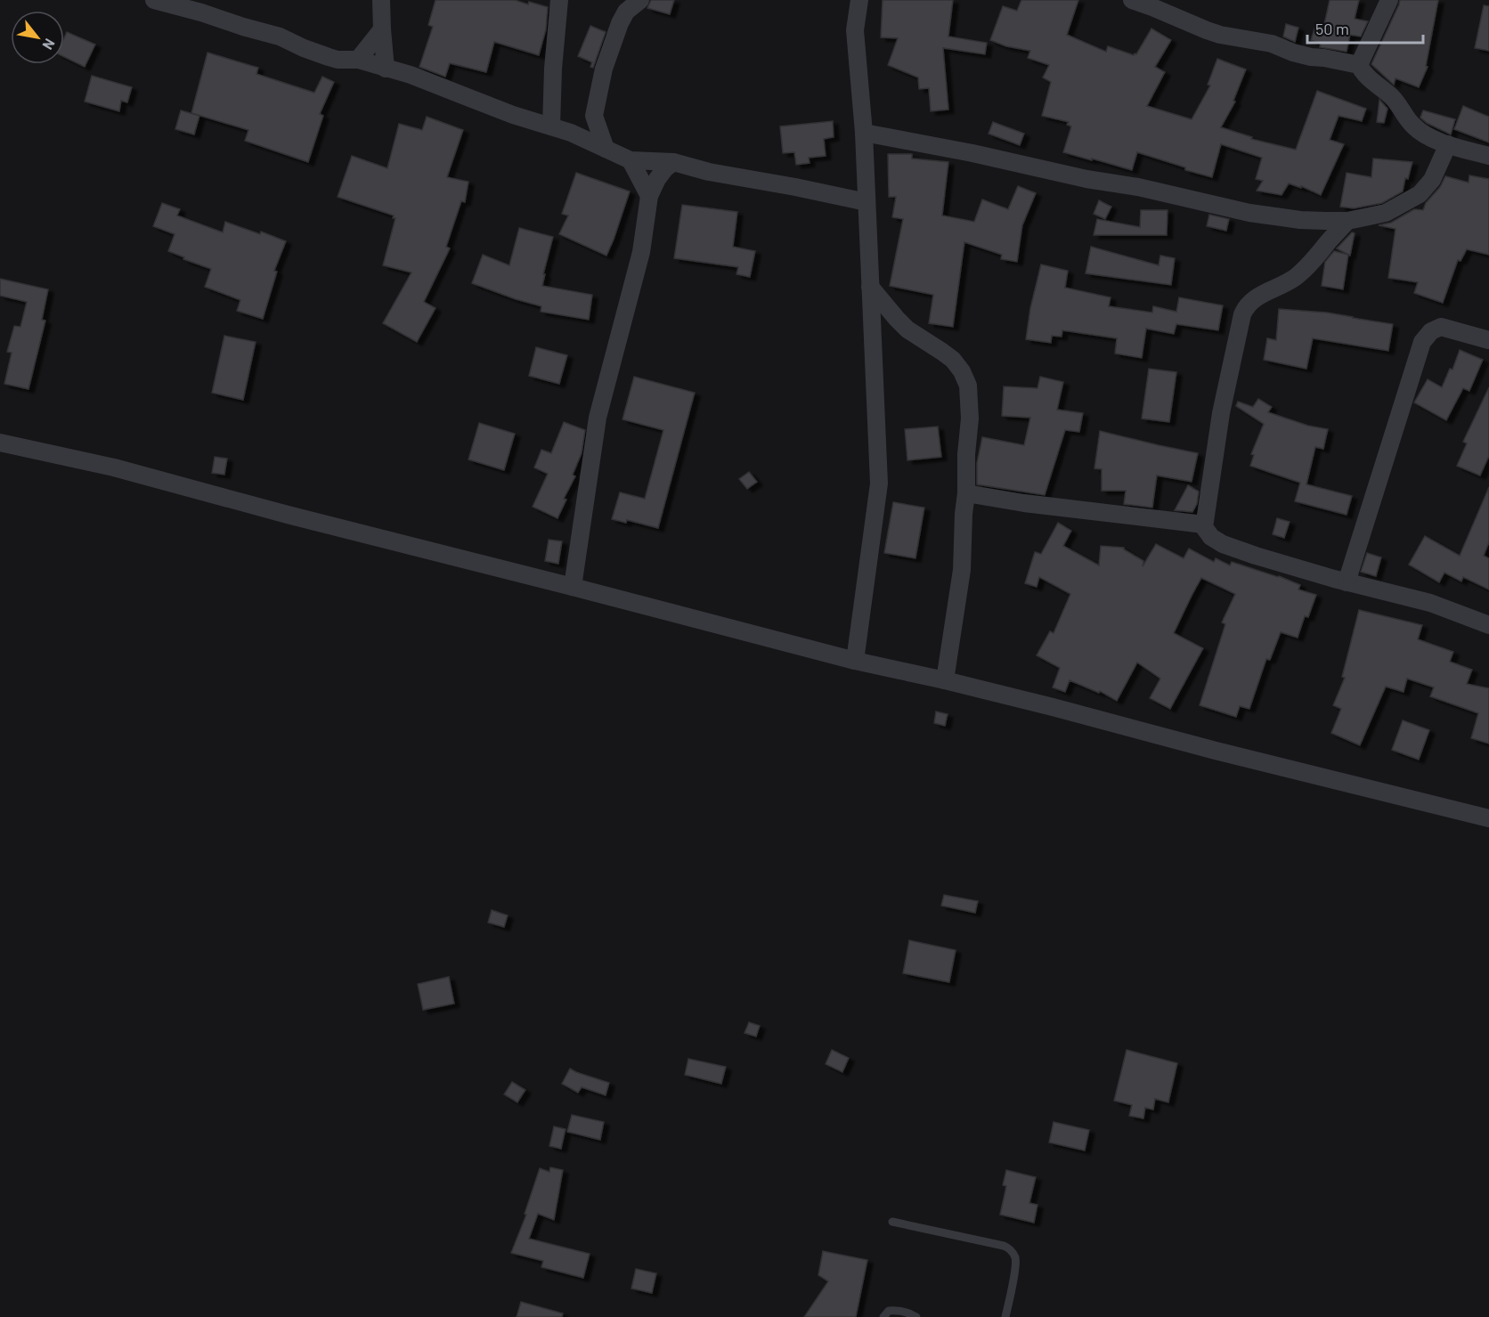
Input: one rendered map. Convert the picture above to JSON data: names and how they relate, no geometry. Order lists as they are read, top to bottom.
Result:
{
  "scale_bar": "50 m",
  "north": "bottom right"
}
